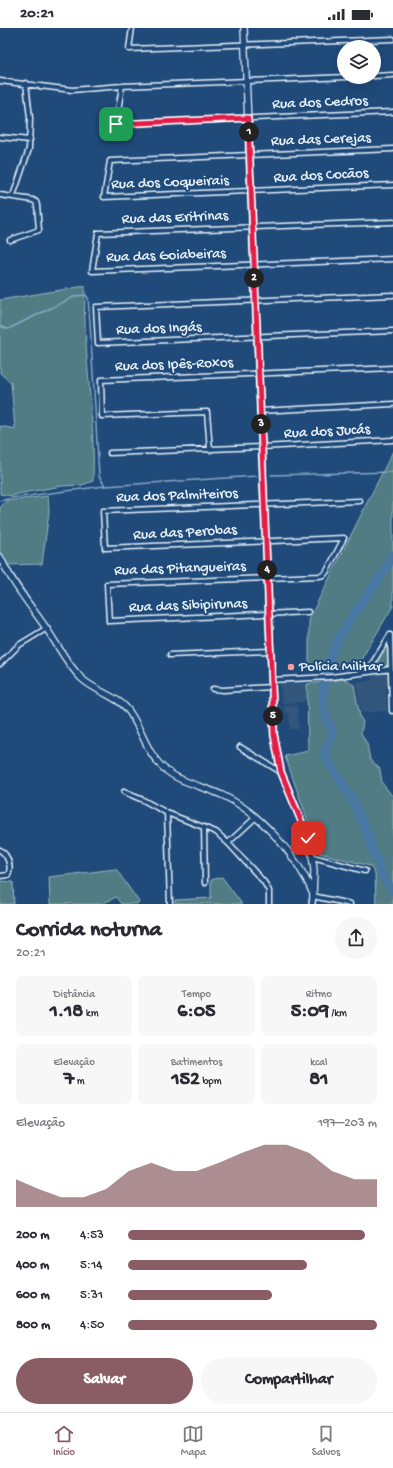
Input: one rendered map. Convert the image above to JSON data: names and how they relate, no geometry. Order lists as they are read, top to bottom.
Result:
{
  "streets": {
    "street": [
      "Rua dos Cedros",
      "Rua das Cerejas",
      "Rua dos Cocãos",
      "Rua dos Coqueirais",
      "Rua das Eritrinas",
      "Rua das Goiabeiras",
      "Rua dos Ingás",
      "Rua dos Ipês-Roxos",
      "Rua dos Jucás",
      "Rua dos Palmiteiros",
      "Rua das Perobas",
      "Rua das Pitangueiras",
      "Rua das Sibipirunas"
    ]
  },
  "crossings": [
    ["Rua das Cerejas", "Rua dos Coqueirais"],
    ["Rua dos Cocãos", "Rua dos Coqueirais"],
    ["Rua das Eritrinas", "Rua das Goiabeiras"],
    ["Rua dos Ipês-Roxos", "Rua dos Jucás"],
    ["Rua dos Palmiteiros", "Rua das Perobas"],
    ["Rua das Perobas", "Rua das Pitangueiras"],
    ["Rua das Pitangueiras", "Rua das Sibipirunas"]
  ],
  "places": ["Polícia Militar"],
  "page": {
    "status": "20:21",
    "pins": [
      "1",
      "2",
      "3",
      "4",
      "5"
    ],
    "heading": ["Corrida noturna", "20:21"],
    "stats": [
      ["Distância", "1.18 km"],
      ["Tempo", "6:05"],
      ["Ritmo", "5:09 /km"],
      ["Elevação", "7 m"],
      ["Batimentos", "152 bpm"],
      ["kcal", "81"]
    ],
    "chart": ["Elevação", "197–203 m"],
    "list": [
      {
        "name": "200 m",
        "note": "4:53"
      },
      {
        "name": "400 m",
        "note": "5:14"
      },
      {
        "name": "600 m",
        "note": "5:31"
      },
      {
        "name": "800 m",
        "note": "4:50"
      }
    ],
    "buttons": ["Salvar", "Compartilhar"],
    "tabs": ["Início", "Mapa", "Salvos"]
  }
}
